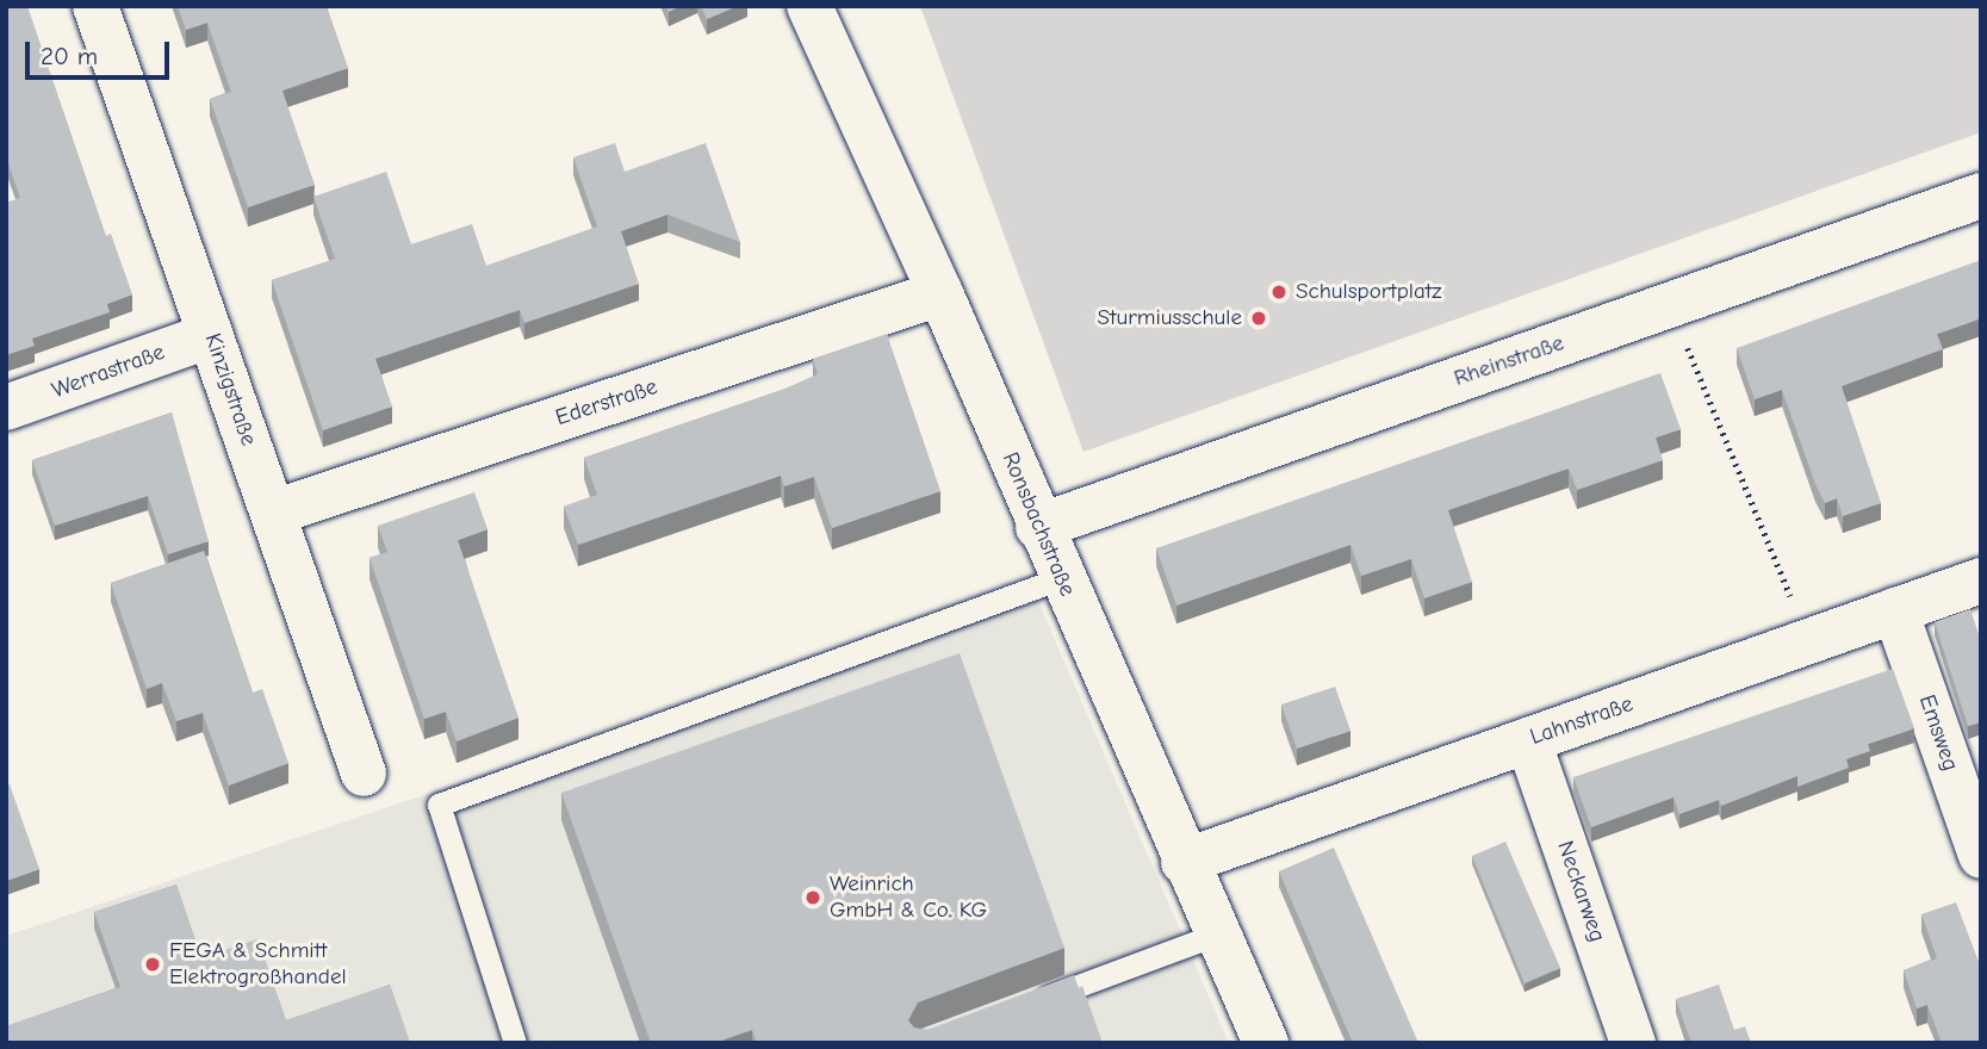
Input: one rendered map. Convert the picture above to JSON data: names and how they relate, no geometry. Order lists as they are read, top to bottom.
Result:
{
  "streets": {
    "street": [
      "Rheinstraße",
      "Werrastraße",
      "Kinzigstraße",
      "Ederstraße",
      "Ronsbachstraße",
      "Lahnstraße",
      "Emsweg",
      "Neckarweg"
    ]
  },
  "crossings": [
    ["Rheinstraße", "Ronsbachstraße"],
    ["Werrastraße", "Kinzigstraße"],
    ["Kinzigstraße", "Ederstraße"],
    ["Ederstraße", "Ronsbachstraße"],
    ["Ronsbachstraße", "Lahnstraße"],
    ["Lahnstraße", "Emsweg"],
    ["Lahnstraße", "Neckarweg"]
  ],
  "places": [
    "Schulsportplatz",
    "Sturmiusschule",
    "Weinrich GmbH & Co. KG",
    "FEGA & Schmitt Elektrogroßhandel"
  ],
  "scale_bar": "20 m"
}
